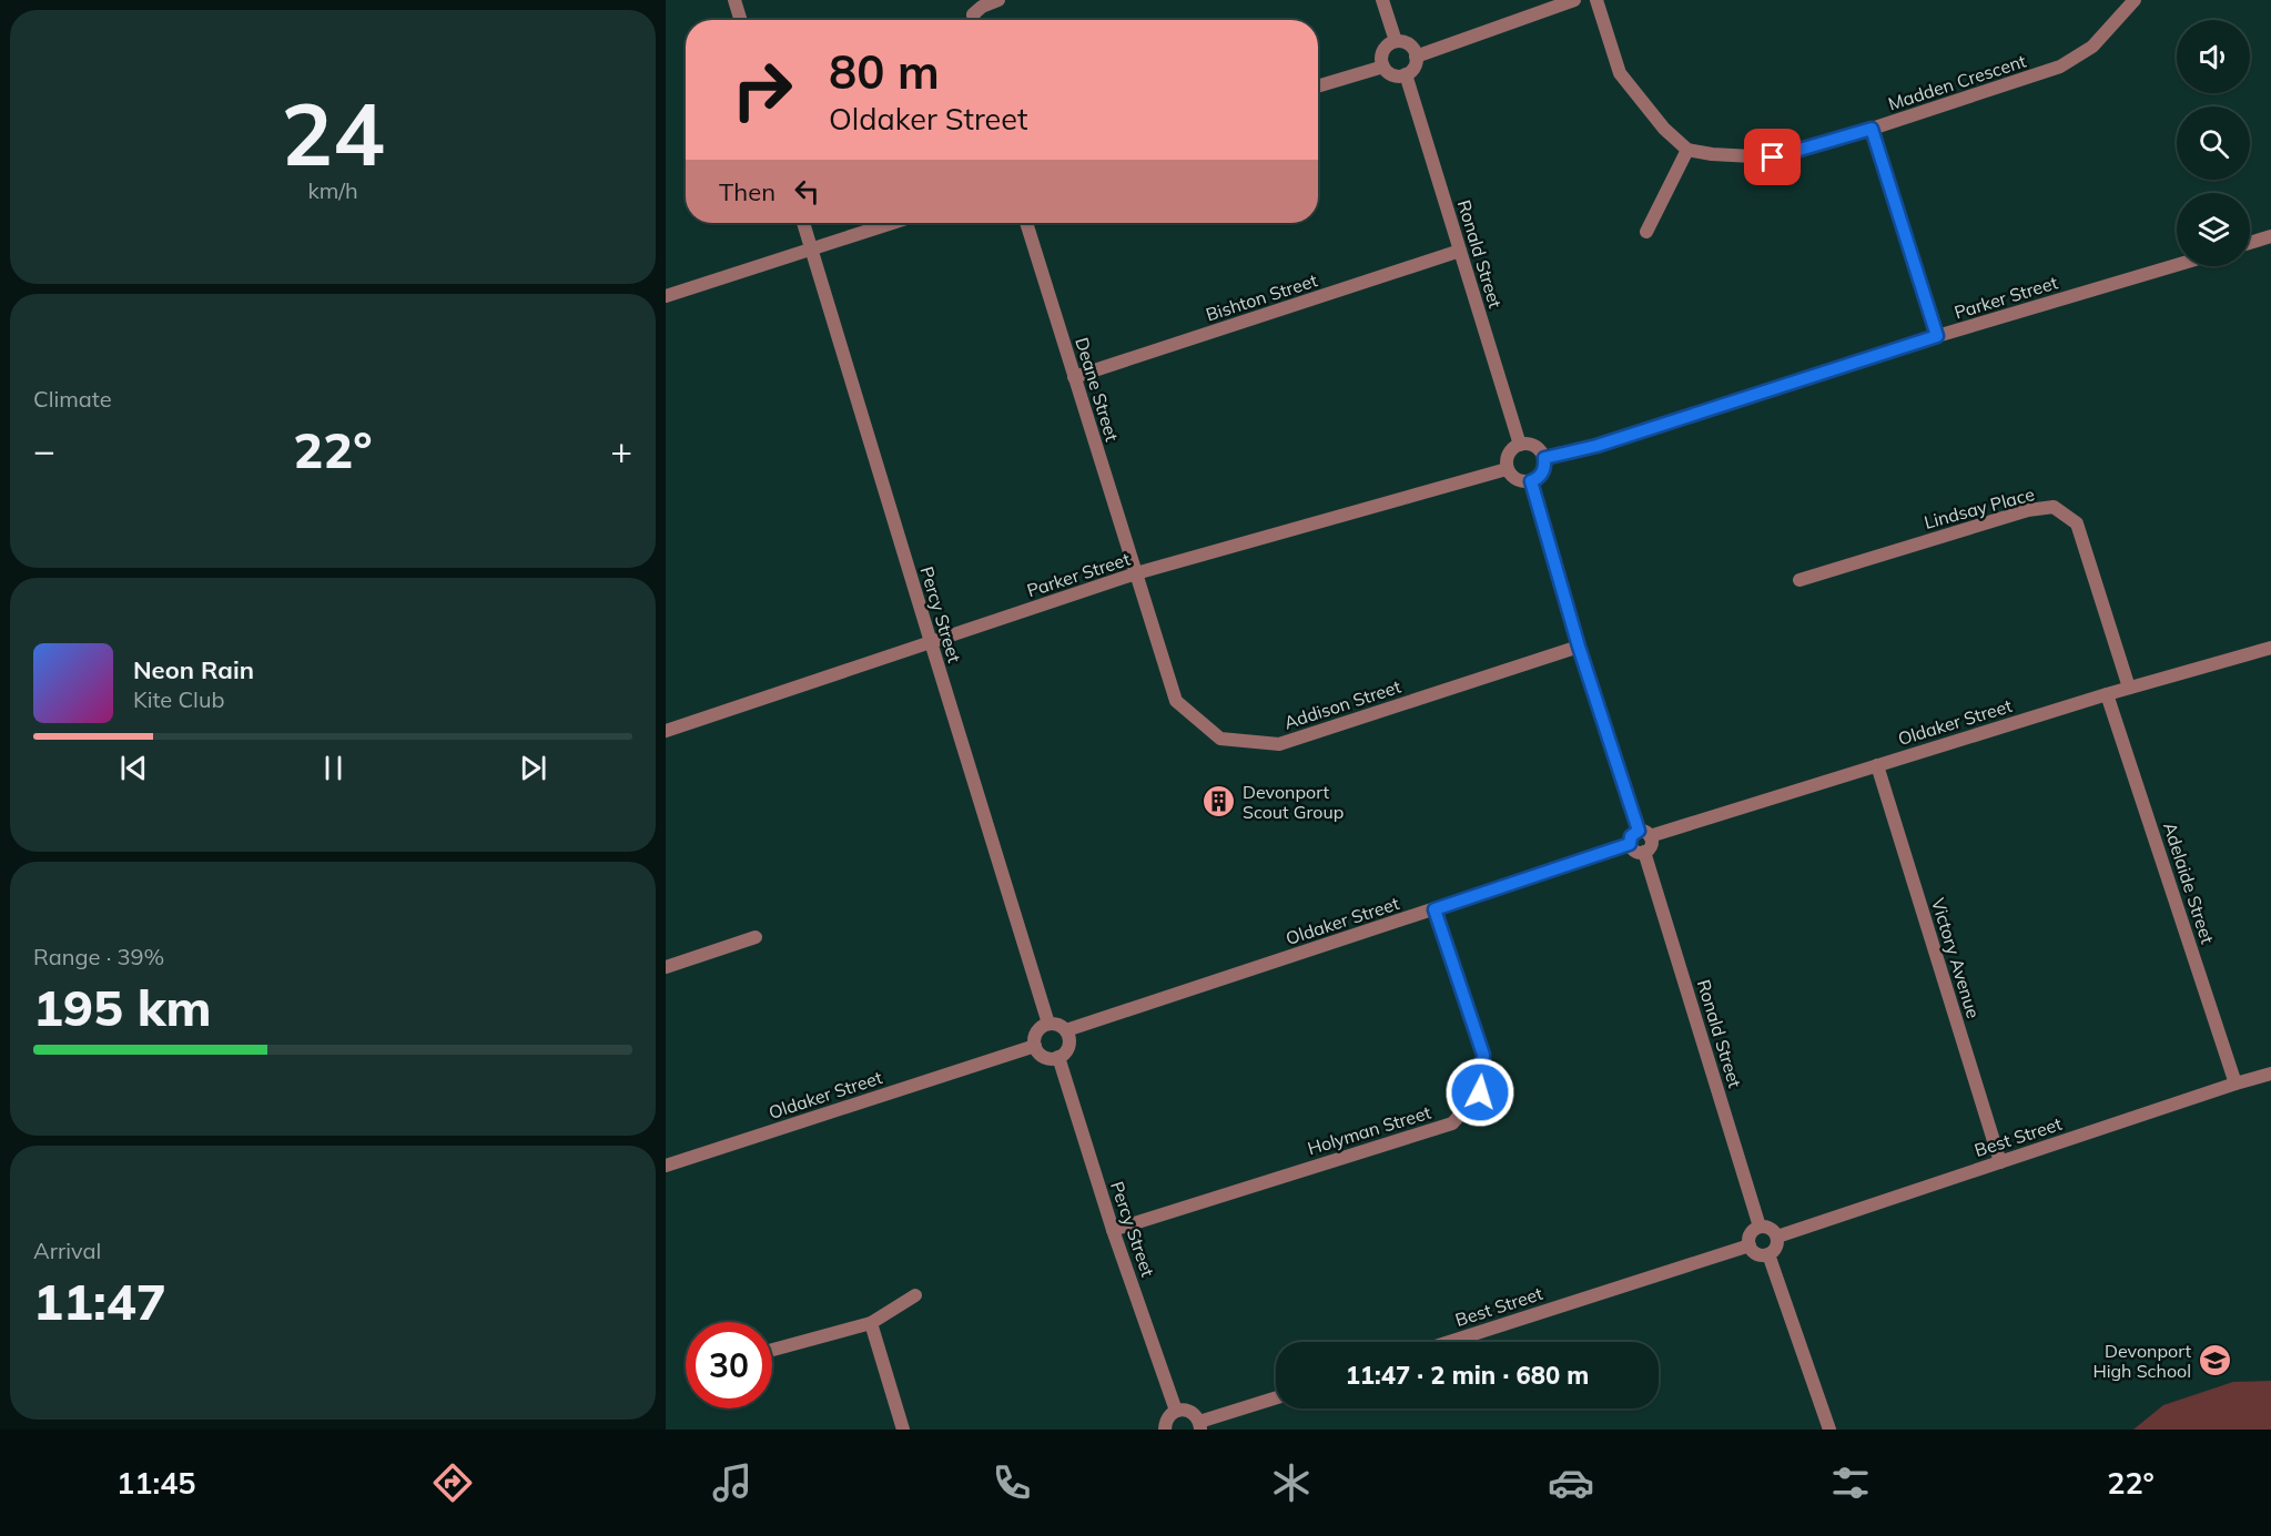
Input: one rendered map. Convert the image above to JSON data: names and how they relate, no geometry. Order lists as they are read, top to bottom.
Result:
{
  "streets": {
    "street": [
      "Madden Crescent",
      "Ronald Street",
      "Bishton Street",
      "Parker Street",
      "Deane Street",
      "Lindsay Place",
      "Percy Street",
      "Addison Street",
      "Oldaker Street",
      "Adelaide Street",
      "Victory Avenue",
      "Holyman Street",
      "Best Street"
    ]
  },
  "crossings": [
    ["Ronald Street", "Bishton Street"],
    ["Ronald Street", "Parker Street"],
    ["Ronald Street", "Oldaker Street"],
    ["Ronald Street", "Best Street"],
    ["Bishton Street", "Deane Street"],
    ["Parker Street", "Deane Street"],
    ["Parker Street", "Percy Street"],
    ["Parker Street", "Addison Street"],
    ["Deane Street", "Addison Street"],
    ["Lindsay Place", "Oldaker Street"],
    ["Percy Street", "Oldaker Street"],
    ["Percy Street", "Holyman Street"],
    ["Oldaker Street", "Adelaide Street"],
    ["Oldaker Street", "Victory Avenue"],
    ["Oldaker Street", "Holyman Street"],
    ["Adelaide Street", "Best Street"],
    ["Victory Avenue", "Best Street"]
  ],
  "places": {
    "building": ["Devonport Scout Group"],
    "school or university": ["Devonport High School"]
  },
  "page": {
    "tile": [
      ["24", "km/h"],
      "Climate",
      ["Range · 39%", "195 km"],
      ["Arrival", "11:47"]
    ],
    "turn": ["80 m", "Oldaker Street"],
    "then": "Then",
    "heat": ["−", "22°", "+"],
    "song": ["Neon Rain", "Kite Club"],
    "limit": "30",
    "trip": "11:47 · 2 min · 680 m",
    "tabs": ["11:45", "22°"]
  }
}
